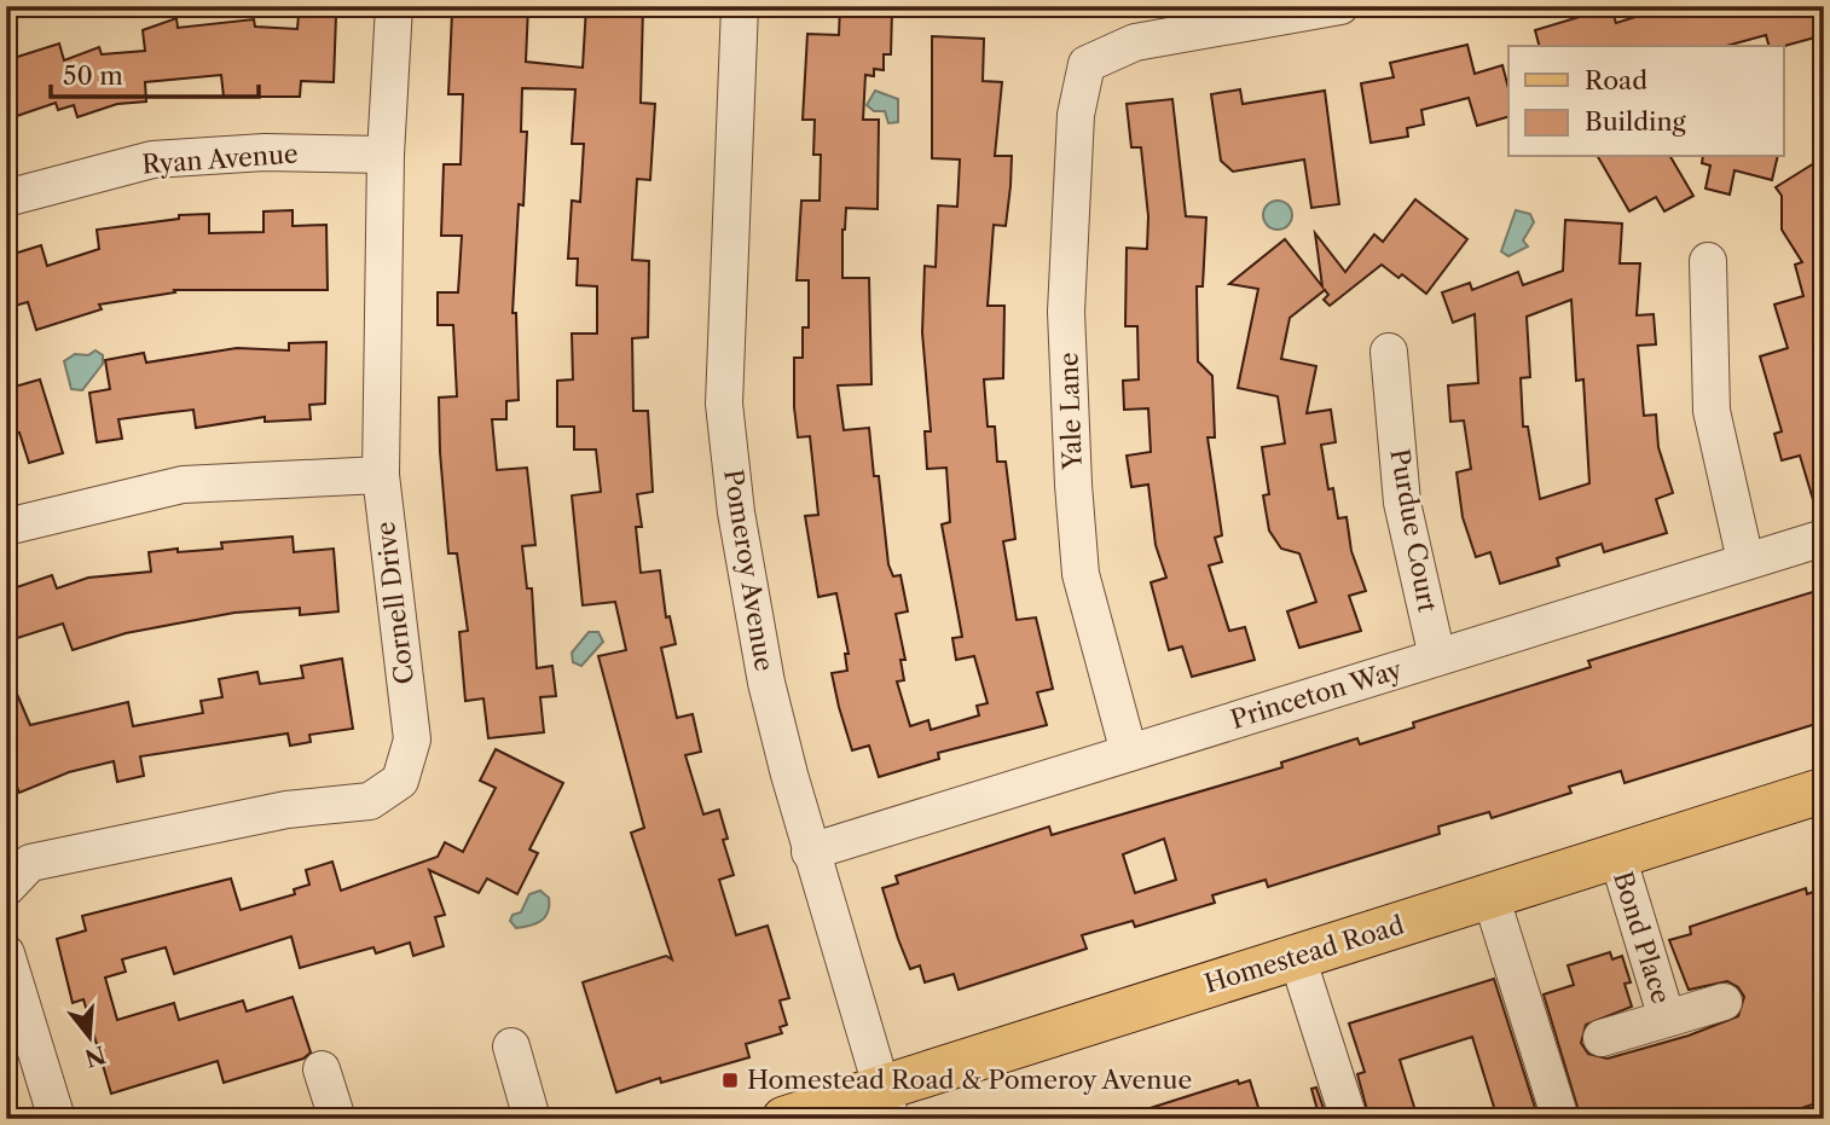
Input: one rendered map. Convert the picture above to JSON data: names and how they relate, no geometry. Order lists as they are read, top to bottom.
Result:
{
  "streets": {
    "main road": ["Homestead Road"],
    "street": [
      "Ryan Avenue",
      "Yale Lane",
      "Purdue Court",
      "Pomeroy Avenue",
      "Cornell Drive",
      "Princeton Way",
      "Bond Place"
    ]
  },
  "crossings": [
    ["Ryan Avenue", "Cornell Drive"],
    ["Yale Lane", "Princeton Way"],
    ["Purdue Court", "Princeton Way"],
    ["Pomeroy Avenue", "Princeton Way"],
    ["Pomeroy Avenue", "Homestead Road"],
    ["Bond Place", "Homestead Road"]
  ],
  "places": {
    "transit": ["Homestead Road & Pomeroy Avenue"]
  },
  "legend": ["Road", "Building"],
  "scale_bar": "50 m",
  "north": "bottom"
}
